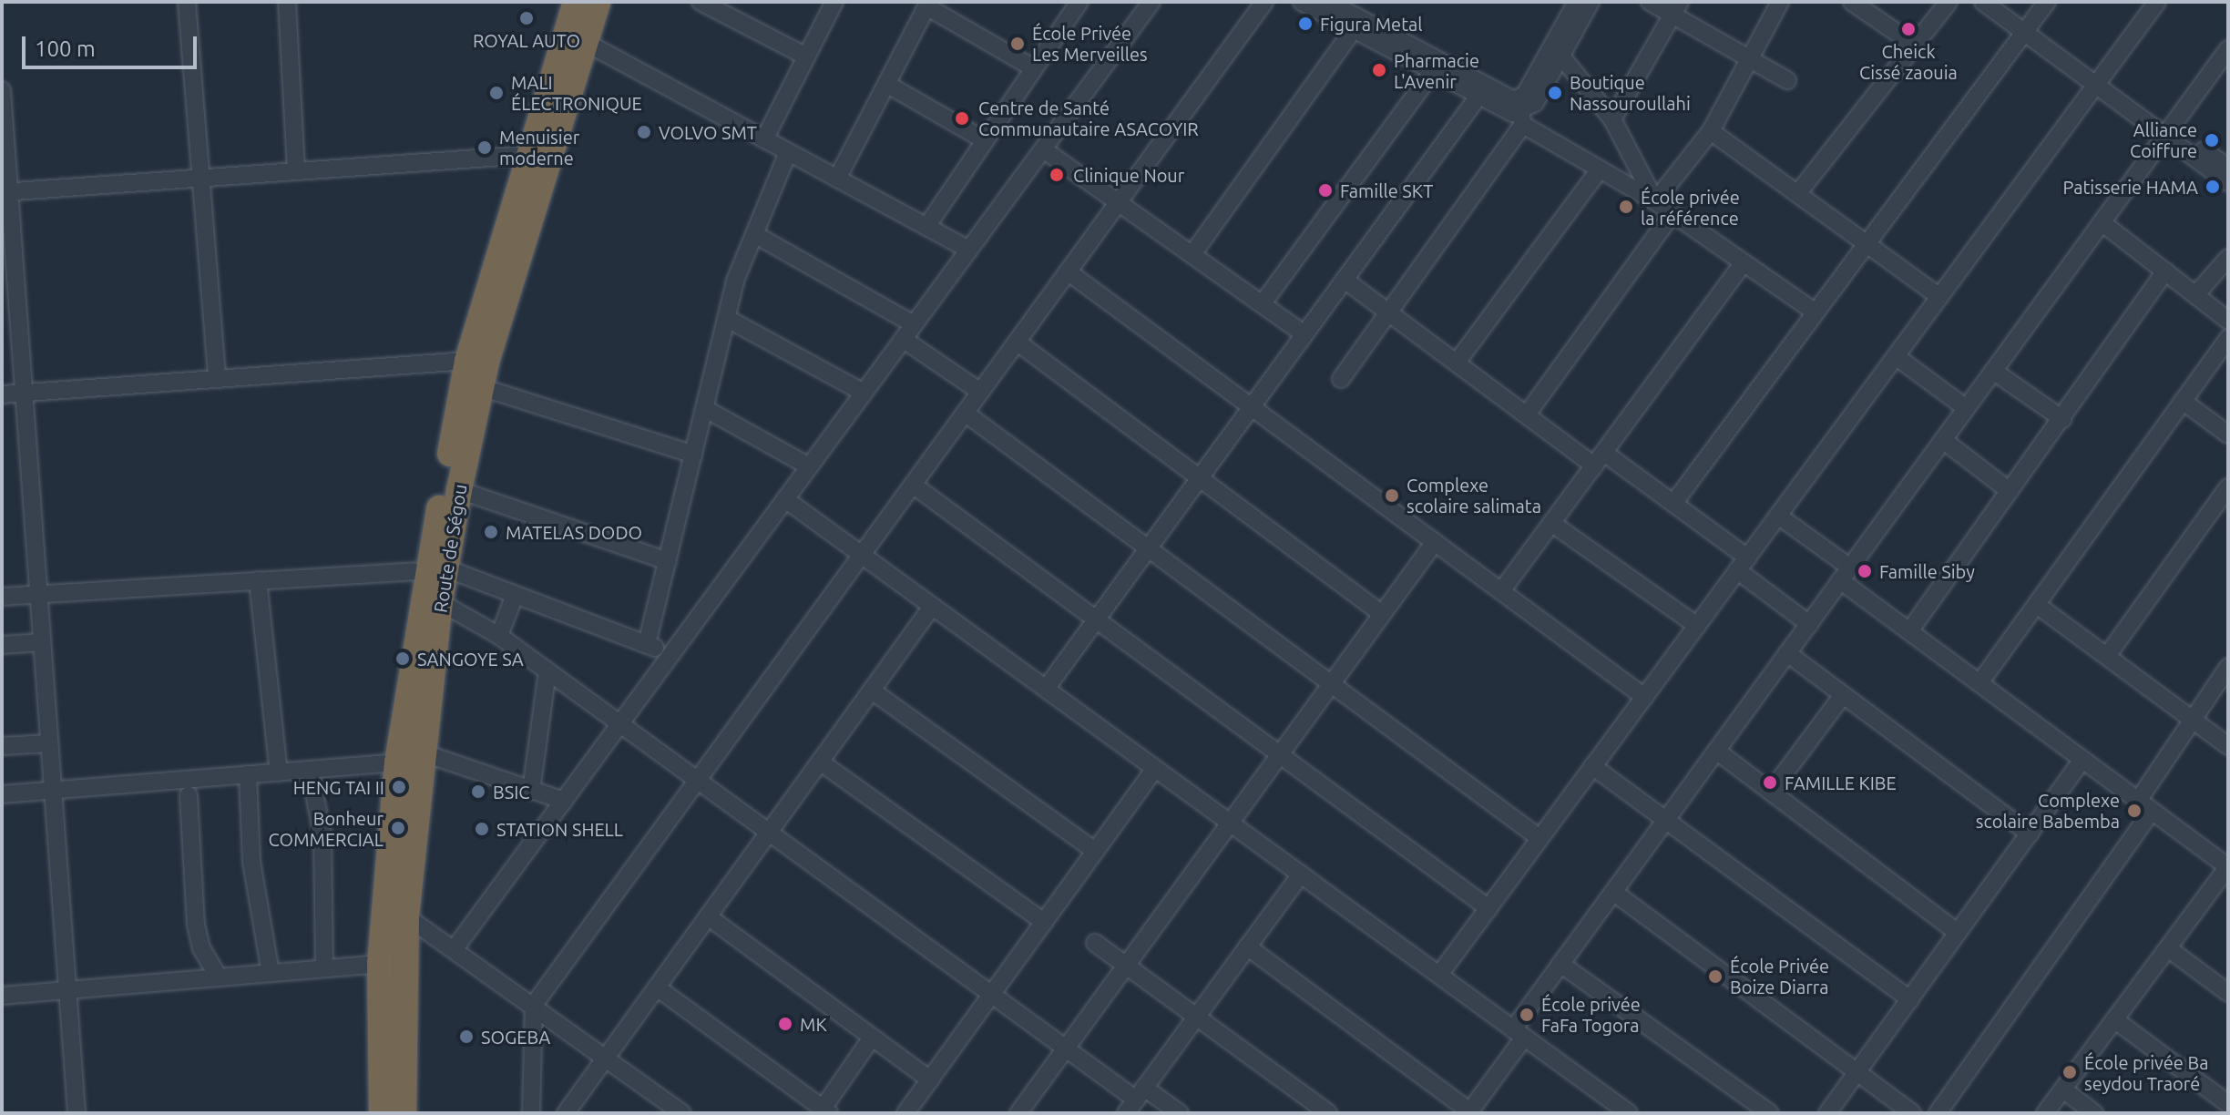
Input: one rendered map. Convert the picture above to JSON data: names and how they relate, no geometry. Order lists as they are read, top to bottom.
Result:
{
  "streets": {
    "highway": ["Route de Ségou"]
  },
  "places": [
    "ROYAL AUTO",
    "Figura Metal",
    "Cheick Cissé zaouia",
    "École Privée Les Merveilles",
    "Pharmacie L'Avenir",
    "MALI ÉLECTRONIQUE",
    "Boutique Nassouroullahi",
    "Centre de Santé Communautaire ASACOYIR",
    "VOLVO SMT",
    "Alliance Coiffure",
    "Menuisier moderne",
    "Clinique Nour",
    "Patisserie HAMA",
    "Famille SKT",
    "École privée la référence",
    "Complexe scolaire salimata",
    "MATELAS DODO",
    "Famille Siby",
    "SANGOYE SA",
    "FAMILLE KIBE",
    "HENG TAI II",
    "BSIC",
    "Complexe scolaire Babemba",
    "Bonheur COMMERCIAL",
    "STATION SHELL",
    "École Privée Boize Diarra",
    "École privée FaFa Togora",
    "MK",
    "SOGEBA",
    "École privée Ba seydou Traoré"
  ],
  "scale_bar": "100 m"
}
